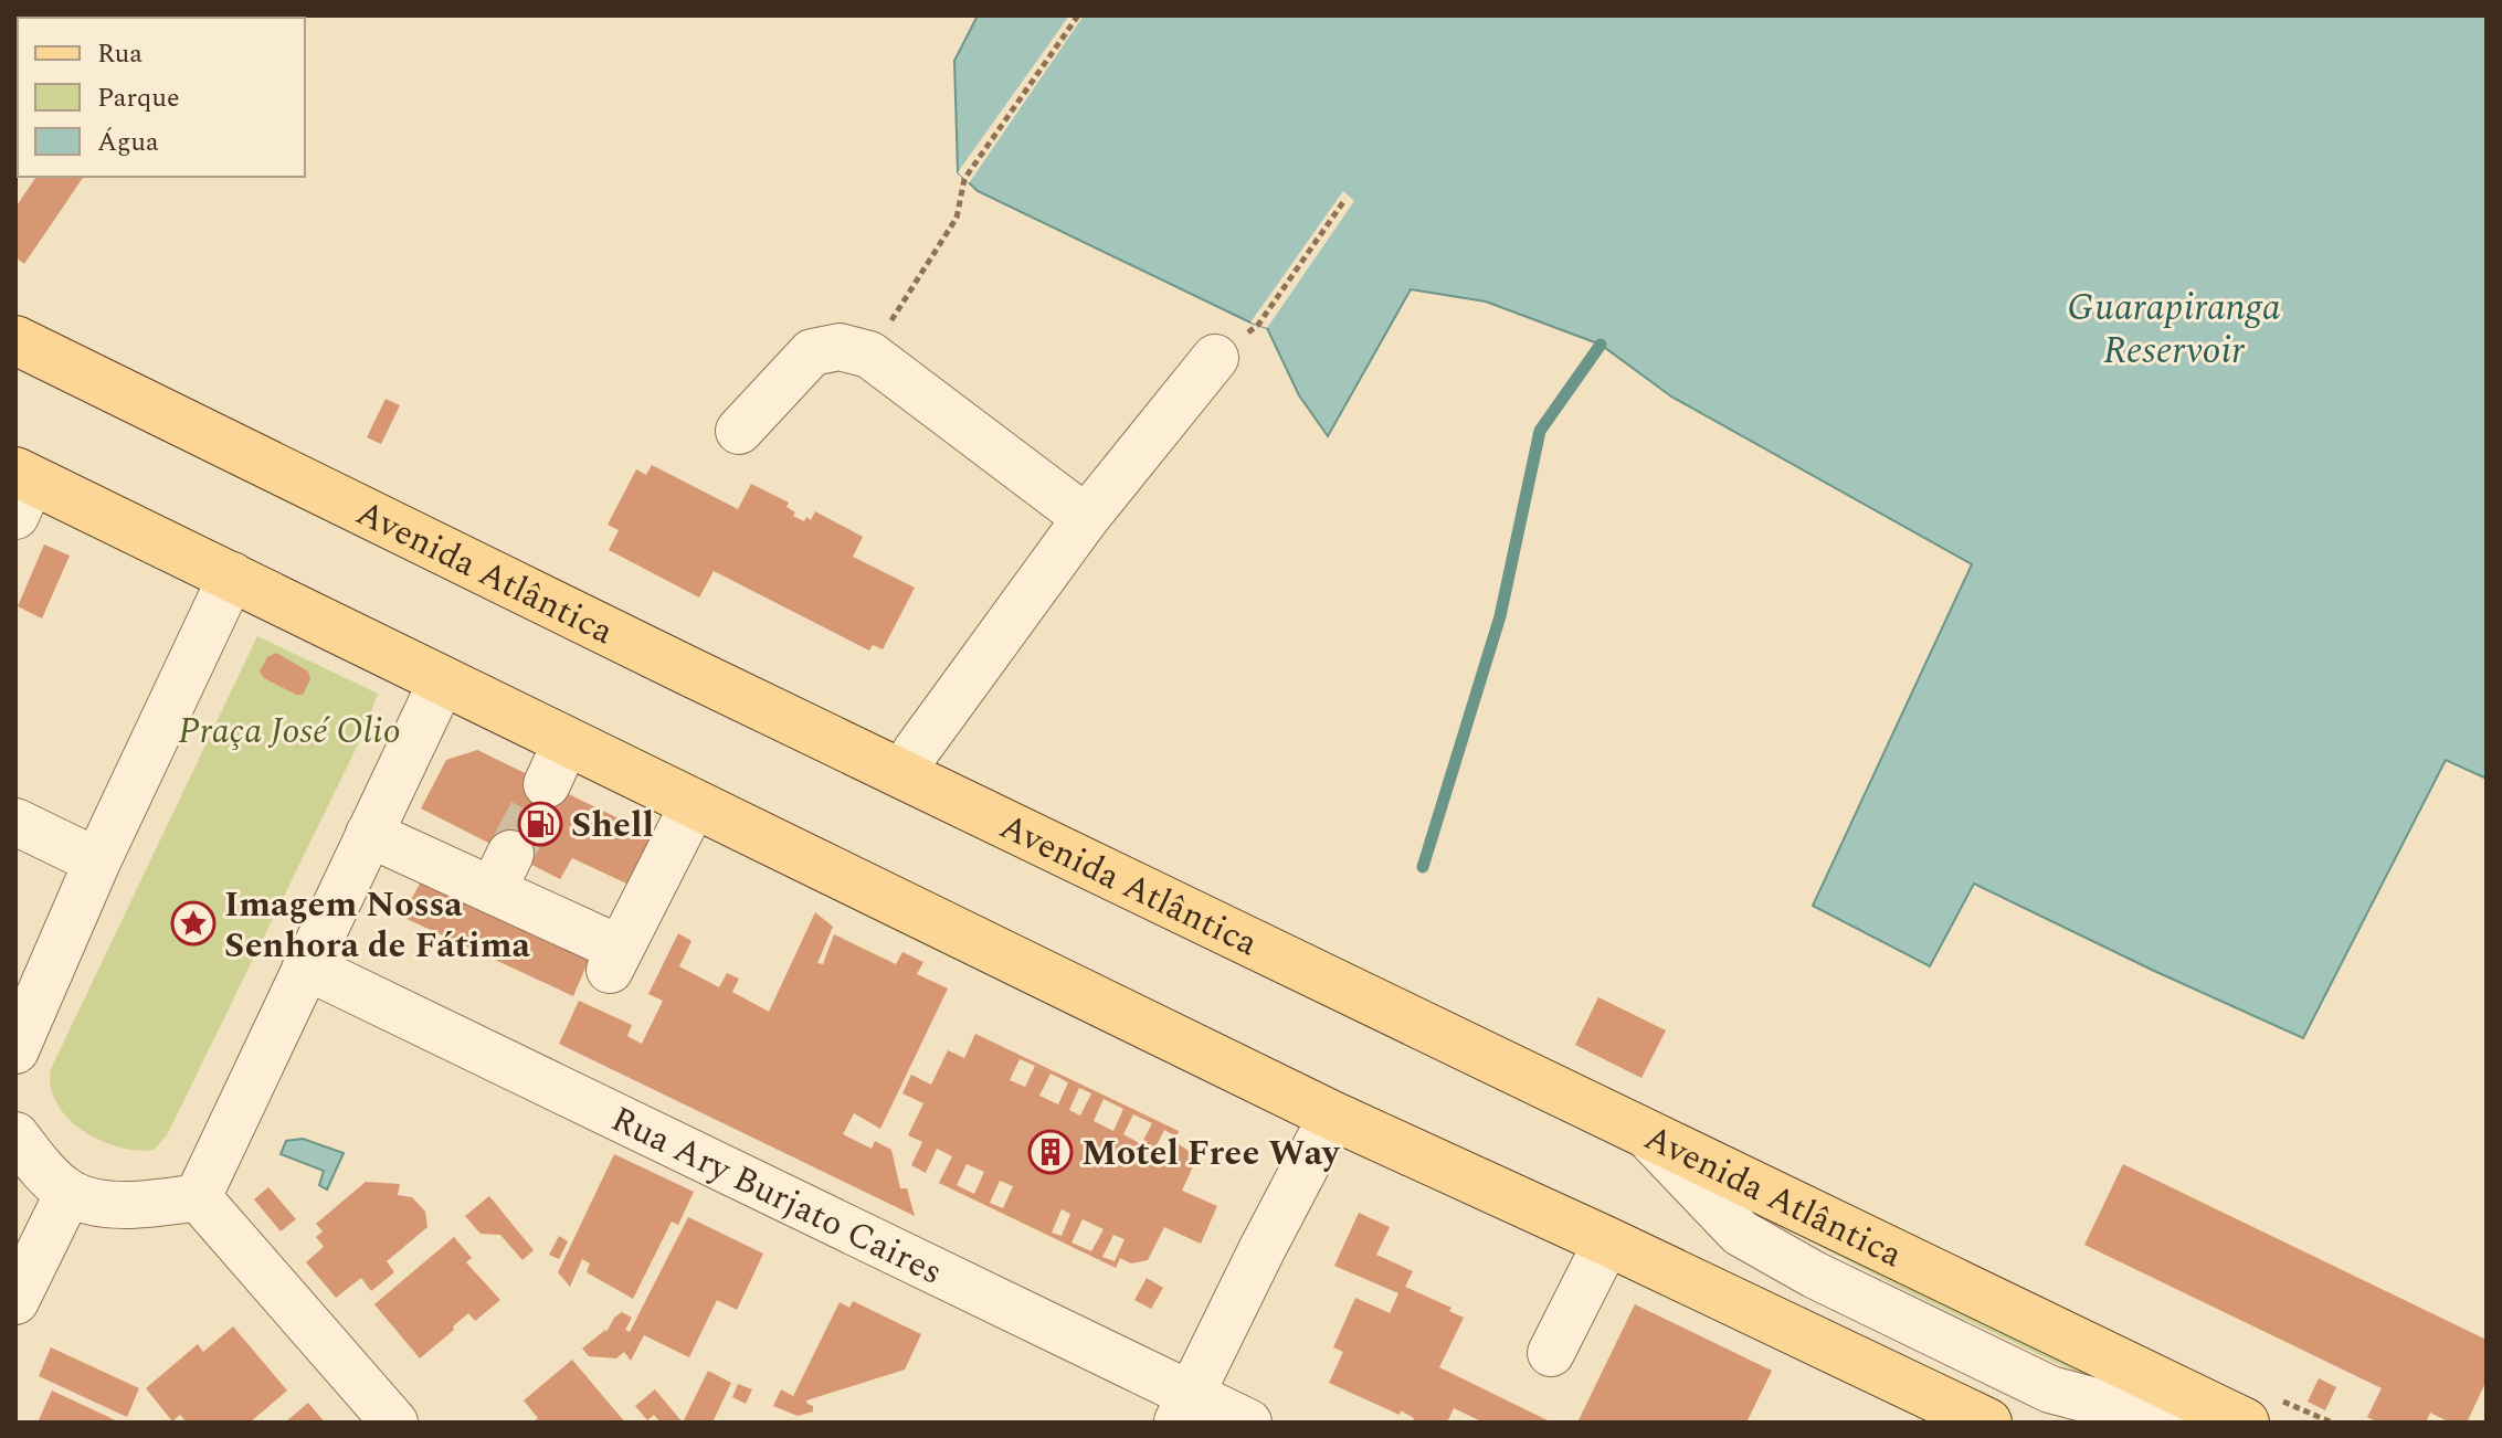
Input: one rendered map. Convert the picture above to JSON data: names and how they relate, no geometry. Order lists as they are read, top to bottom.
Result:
{
  "streets": {
    "main road": ["Avenida Atlântica"],
    "street": ["Rua Ary Burjato Caires"]
  },
  "water": ["Guarapiranga Reservoir"],
  "parks": ["Praça José Olio"],
  "places": {
    "fuel station": ["Shell"],
    "place": ["Imagem Nossa Senhora de Fátima"],
    "building": ["Motel Free Way"]
  },
  "legend": ["Rua", "Parque", "Água"]
}
